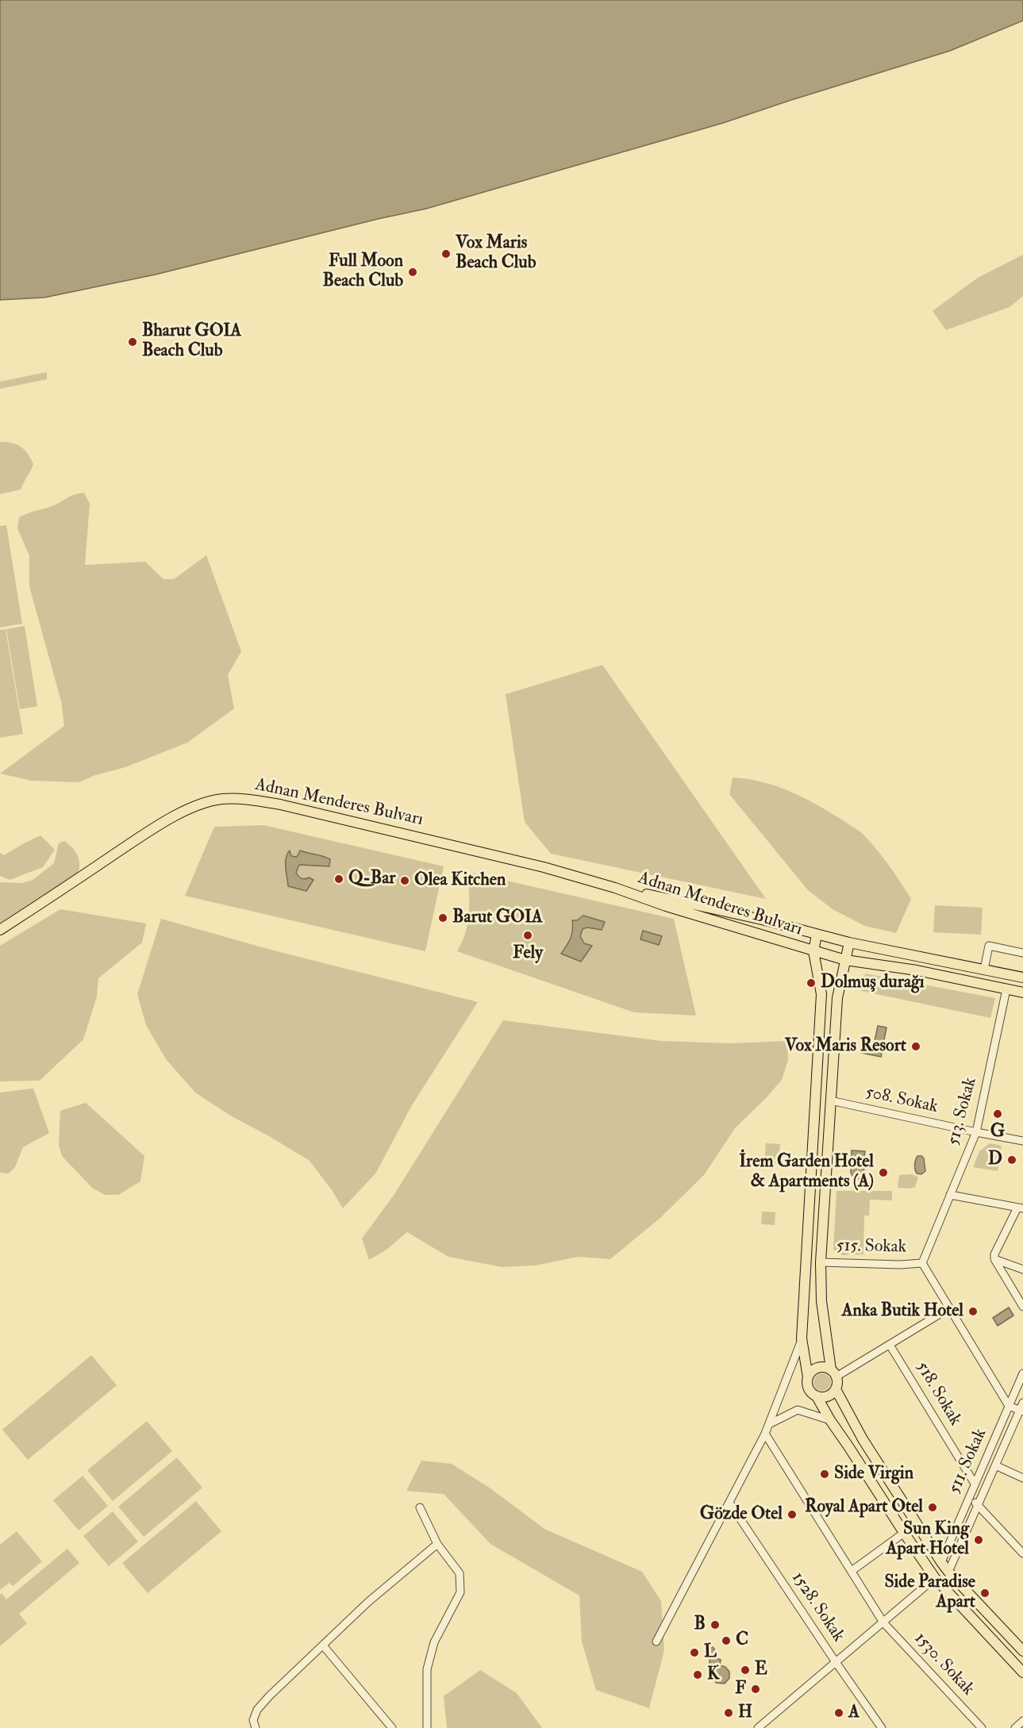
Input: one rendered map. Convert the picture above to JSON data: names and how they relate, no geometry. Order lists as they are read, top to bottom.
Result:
{
  "streets": {
    "main road": ["Adnan Menderes Bulvarı"],
    "street": [
      "508. Sokak",
      "513. Sokak",
      "515. Sokak",
      "518. Sokak",
      "511. Sokak",
      "1528. Sokak",
      "1530. Sokak"
    ]
  },
  "crossings": [
    ["508. Sokak", "513. Sokak"],
    ["513. Sokak", "515. Sokak"],
    ["518. Sokak", "511. Sokak"]
  ],
  "places": [
    "Vox Maris Beach Club",
    "Full Moon Beach Club",
    "Bharut GOIA Beach Club",
    "Q-Bar",
    "Olea Kitchen",
    "Barut GOIA",
    "Fely",
    "Dolmuş durağı",
    "Vox Maris Resort",
    "G",
    "D",
    "İrem Garden Hotel & Apartments (A)",
    "Anka Butik Hotel",
    "Side Virgin",
    "Royal Apart Otel",
    "Gözde Otel",
    "Sun King Apart Hotel",
    "Side Paradise Apart",
    "B",
    "C",
    "L",
    "E",
    "K",
    "F",
    "H",
    "A"
  ]
}
